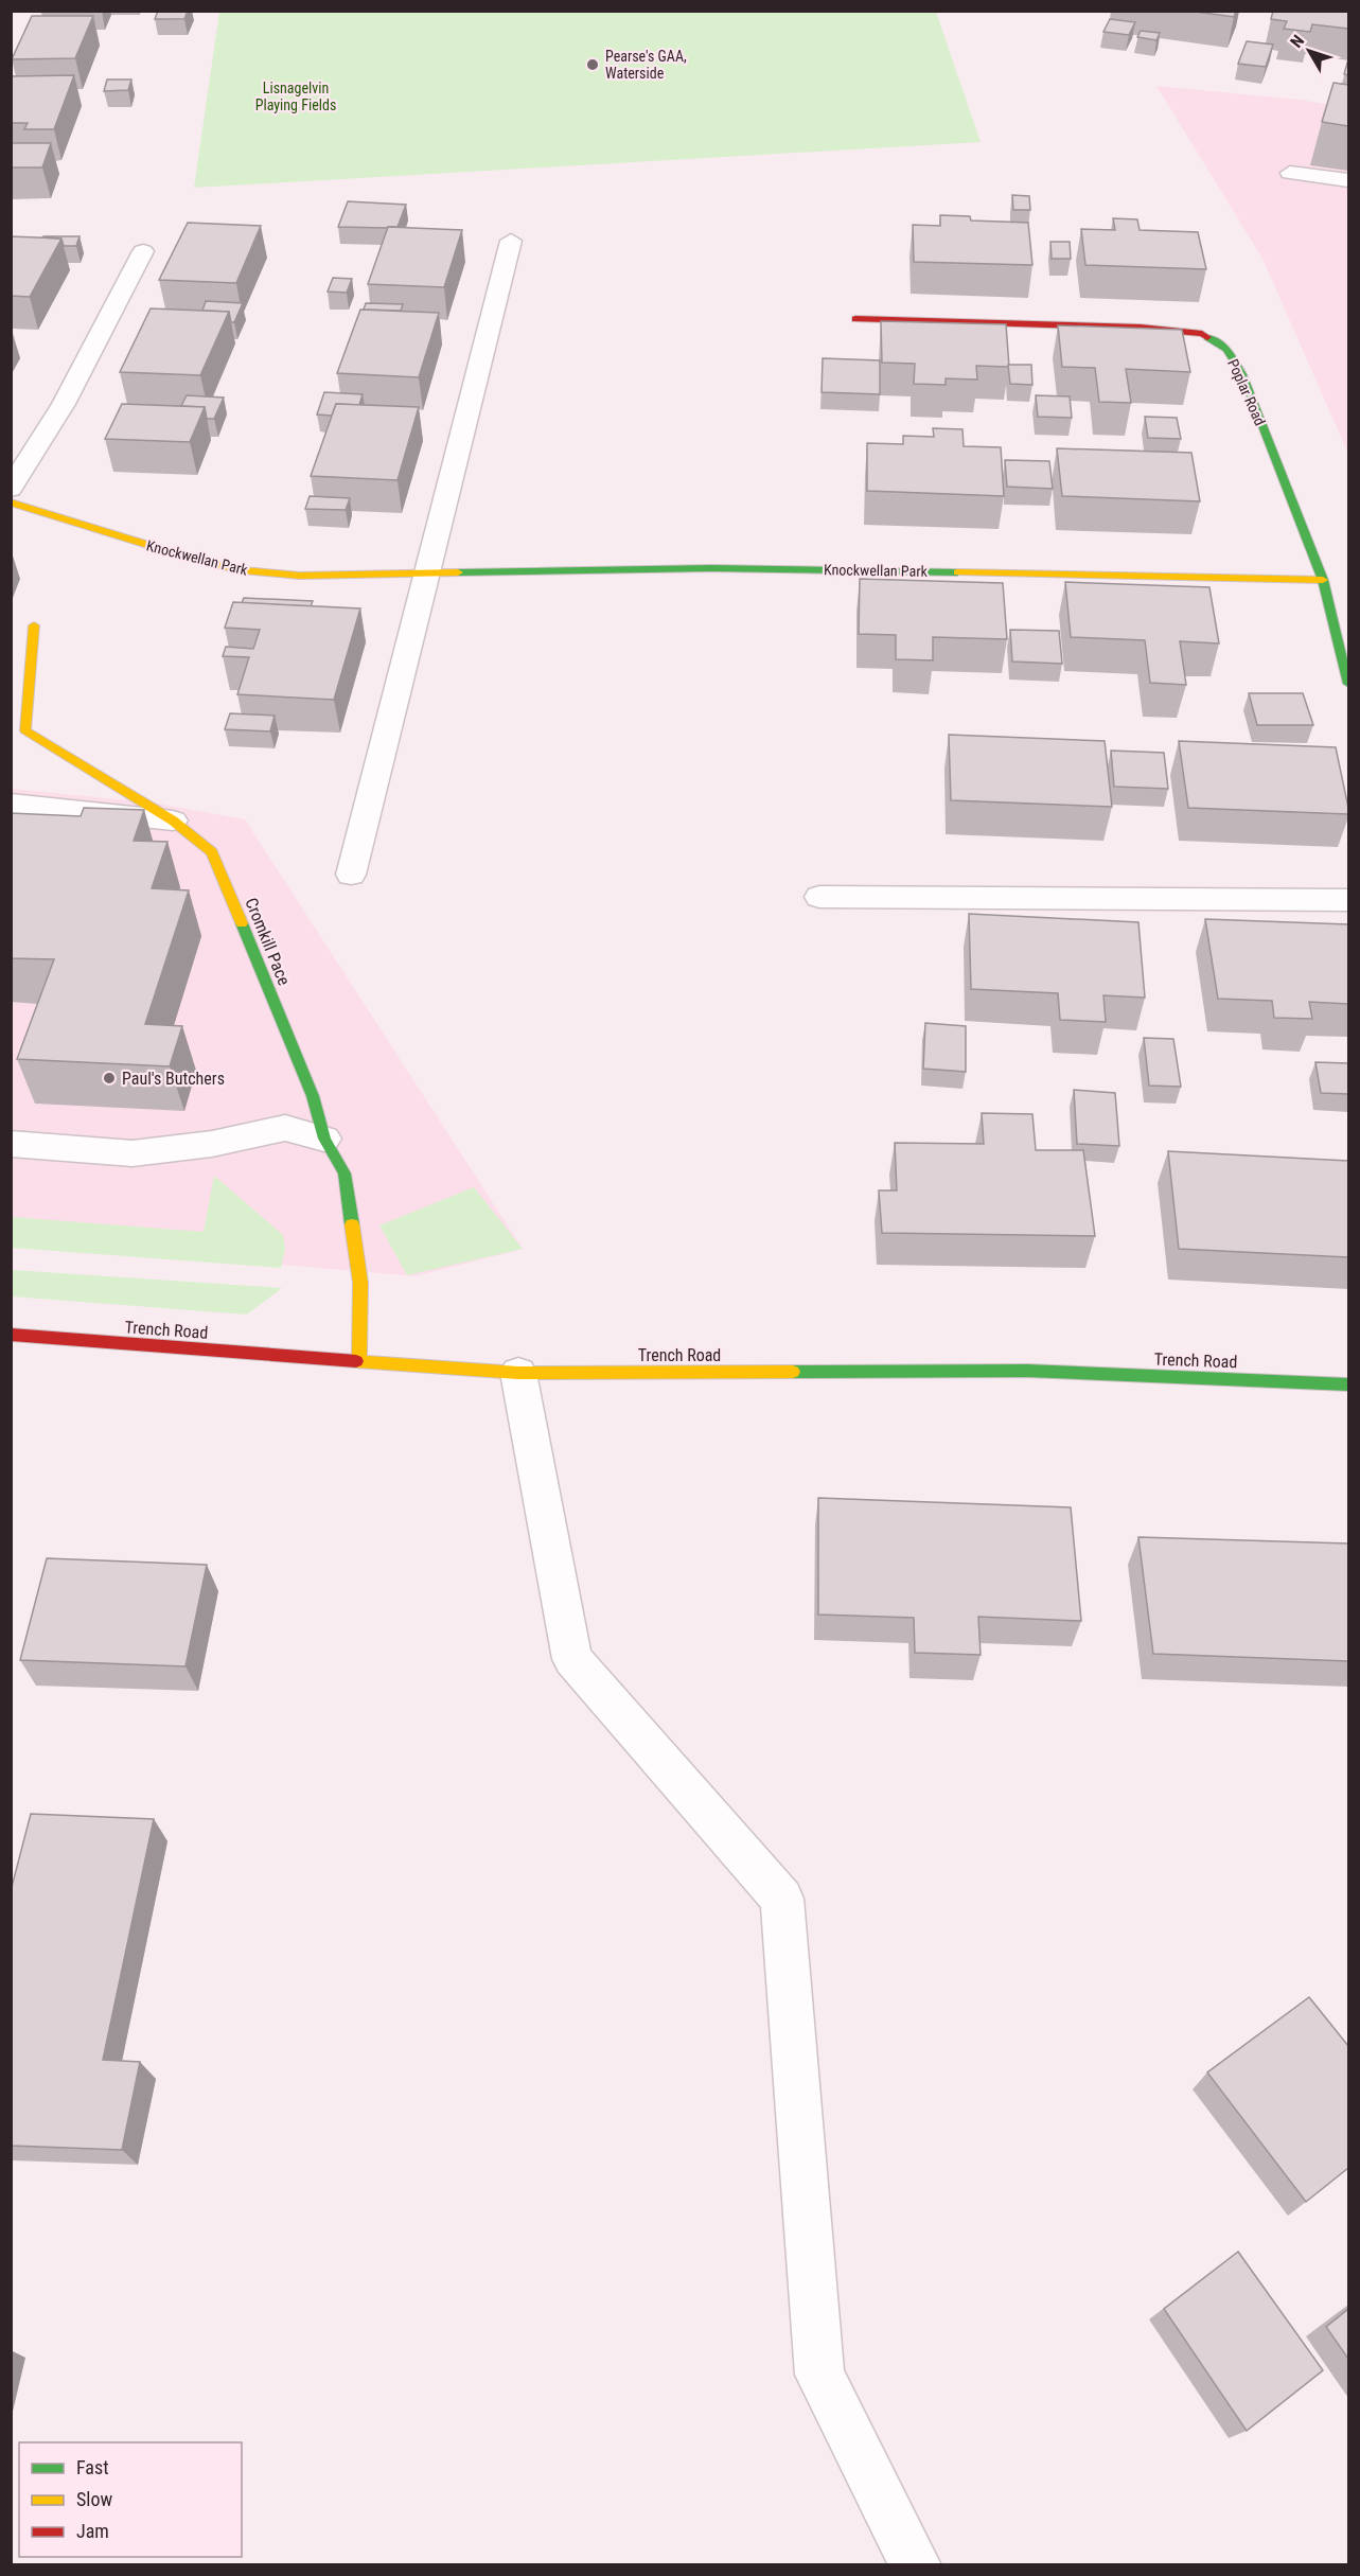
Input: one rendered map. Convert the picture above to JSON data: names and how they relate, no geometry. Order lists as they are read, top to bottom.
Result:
{
  "streets": {
    "street": [
      "Poplar Road",
      "Knockwellan Park",
      "Cromkill Pace",
      "Trench Road"
    ]
  },
  "crossings": [
    ["Poplar Road", "Knockwellan Park"],
    ["Cromkill Pace", "Trench Road"]
  ],
  "parks": ["Lisnagelvin Playing Fields"],
  "places": ["Pearse's GAA, Waterside", "Paul's Butchers"],
  "legend": ["Fast", "Slow", "Jam"],
  "north": "top left"
}
